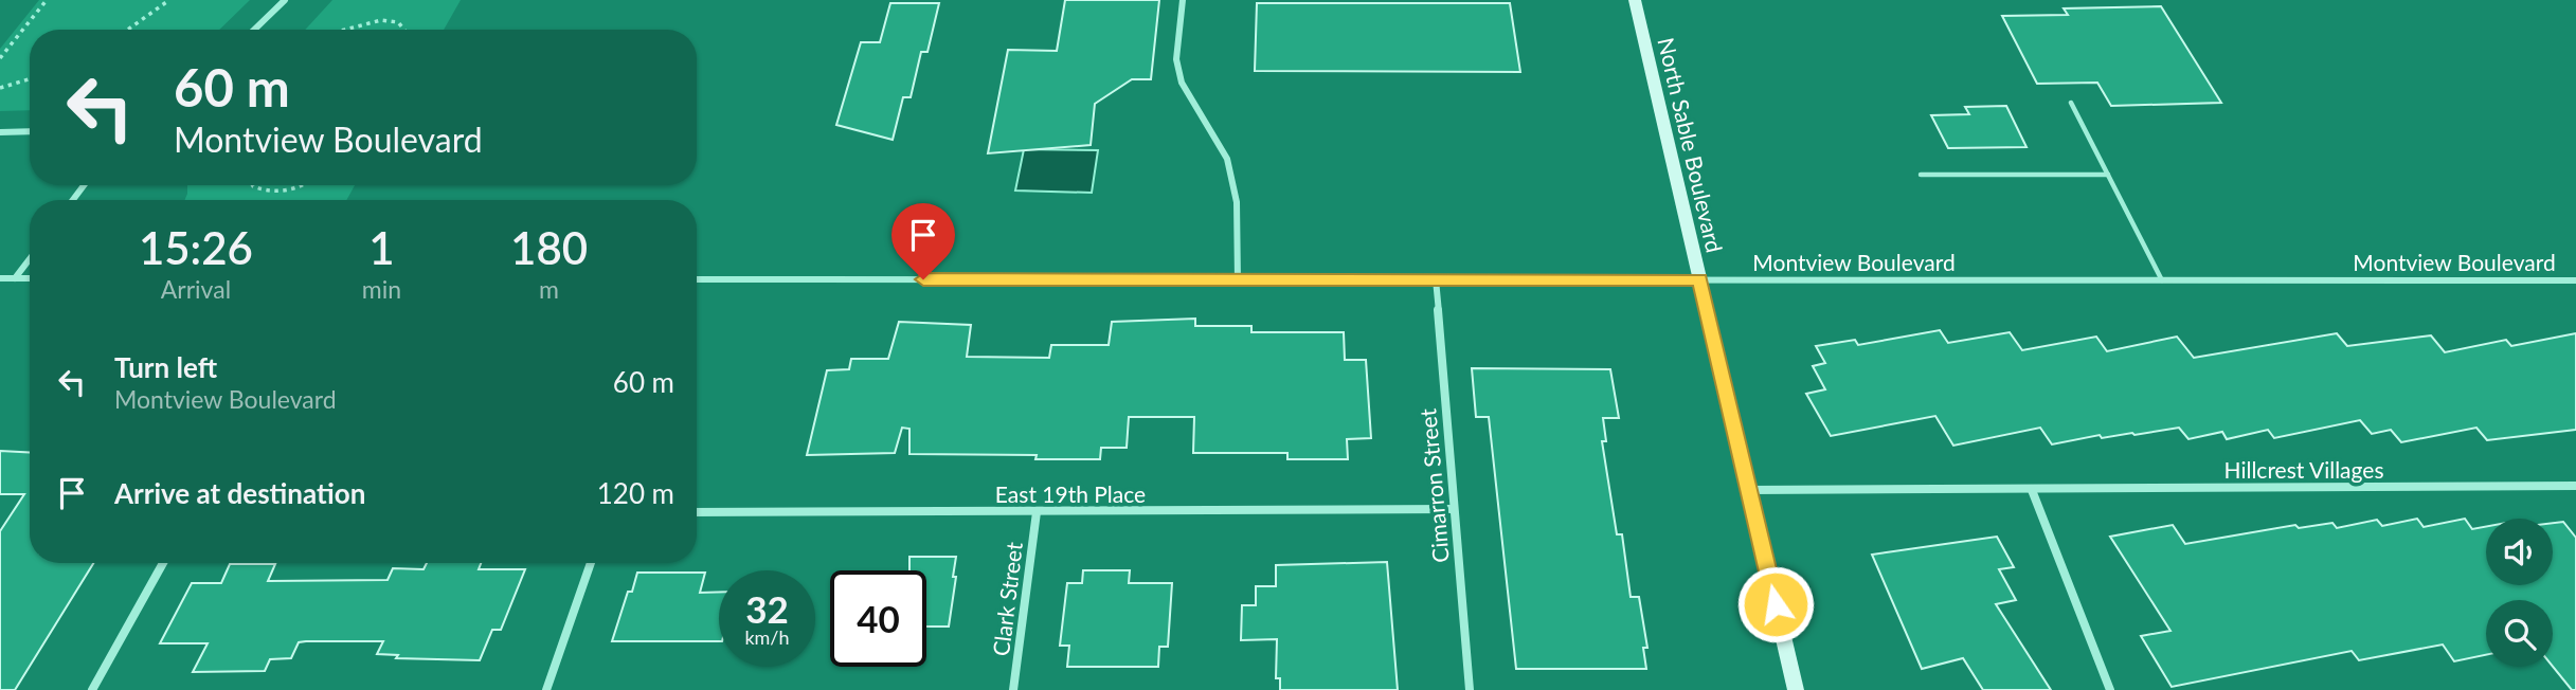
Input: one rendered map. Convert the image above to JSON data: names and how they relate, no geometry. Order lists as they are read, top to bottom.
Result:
{
  "streets": {
    "street": [
      "North Sable Boulevard",
      "Montview Boulevard",
      "Hillcrest Villages",
      "Cimarron Street",
      "East 19th Place",
      "Clark Street"
    ]
  },
  "crossings": [
    ["North Sable Boulevard", "Montview Boulevard"],
    ["North Sable Boulevard", "Hillcrest Villages"],
    ["Montview Boulevard", "Cimarron Street"],
    ["Cimarron Street", "East 19th Place"],
    ["East 19th Place", "Clark Street"]
  ],
  "page": {
    "turn": ["60 m", "Montview Boulevard"],
    "eta": [
      "15:26",
      "Arrival",
      "1",
      "min",
      "180",
      "m"
    ],
    "list": [
      {
        "name": "Turn left",
        "note": "Montview Boulevard",
        "value": "60 m"
      },
      {
        "name": "Arrive at destination",
        "value": "120 m"
      }
    ],
    "speed": "32 km/h",
    "limit": "40"
  }
}
